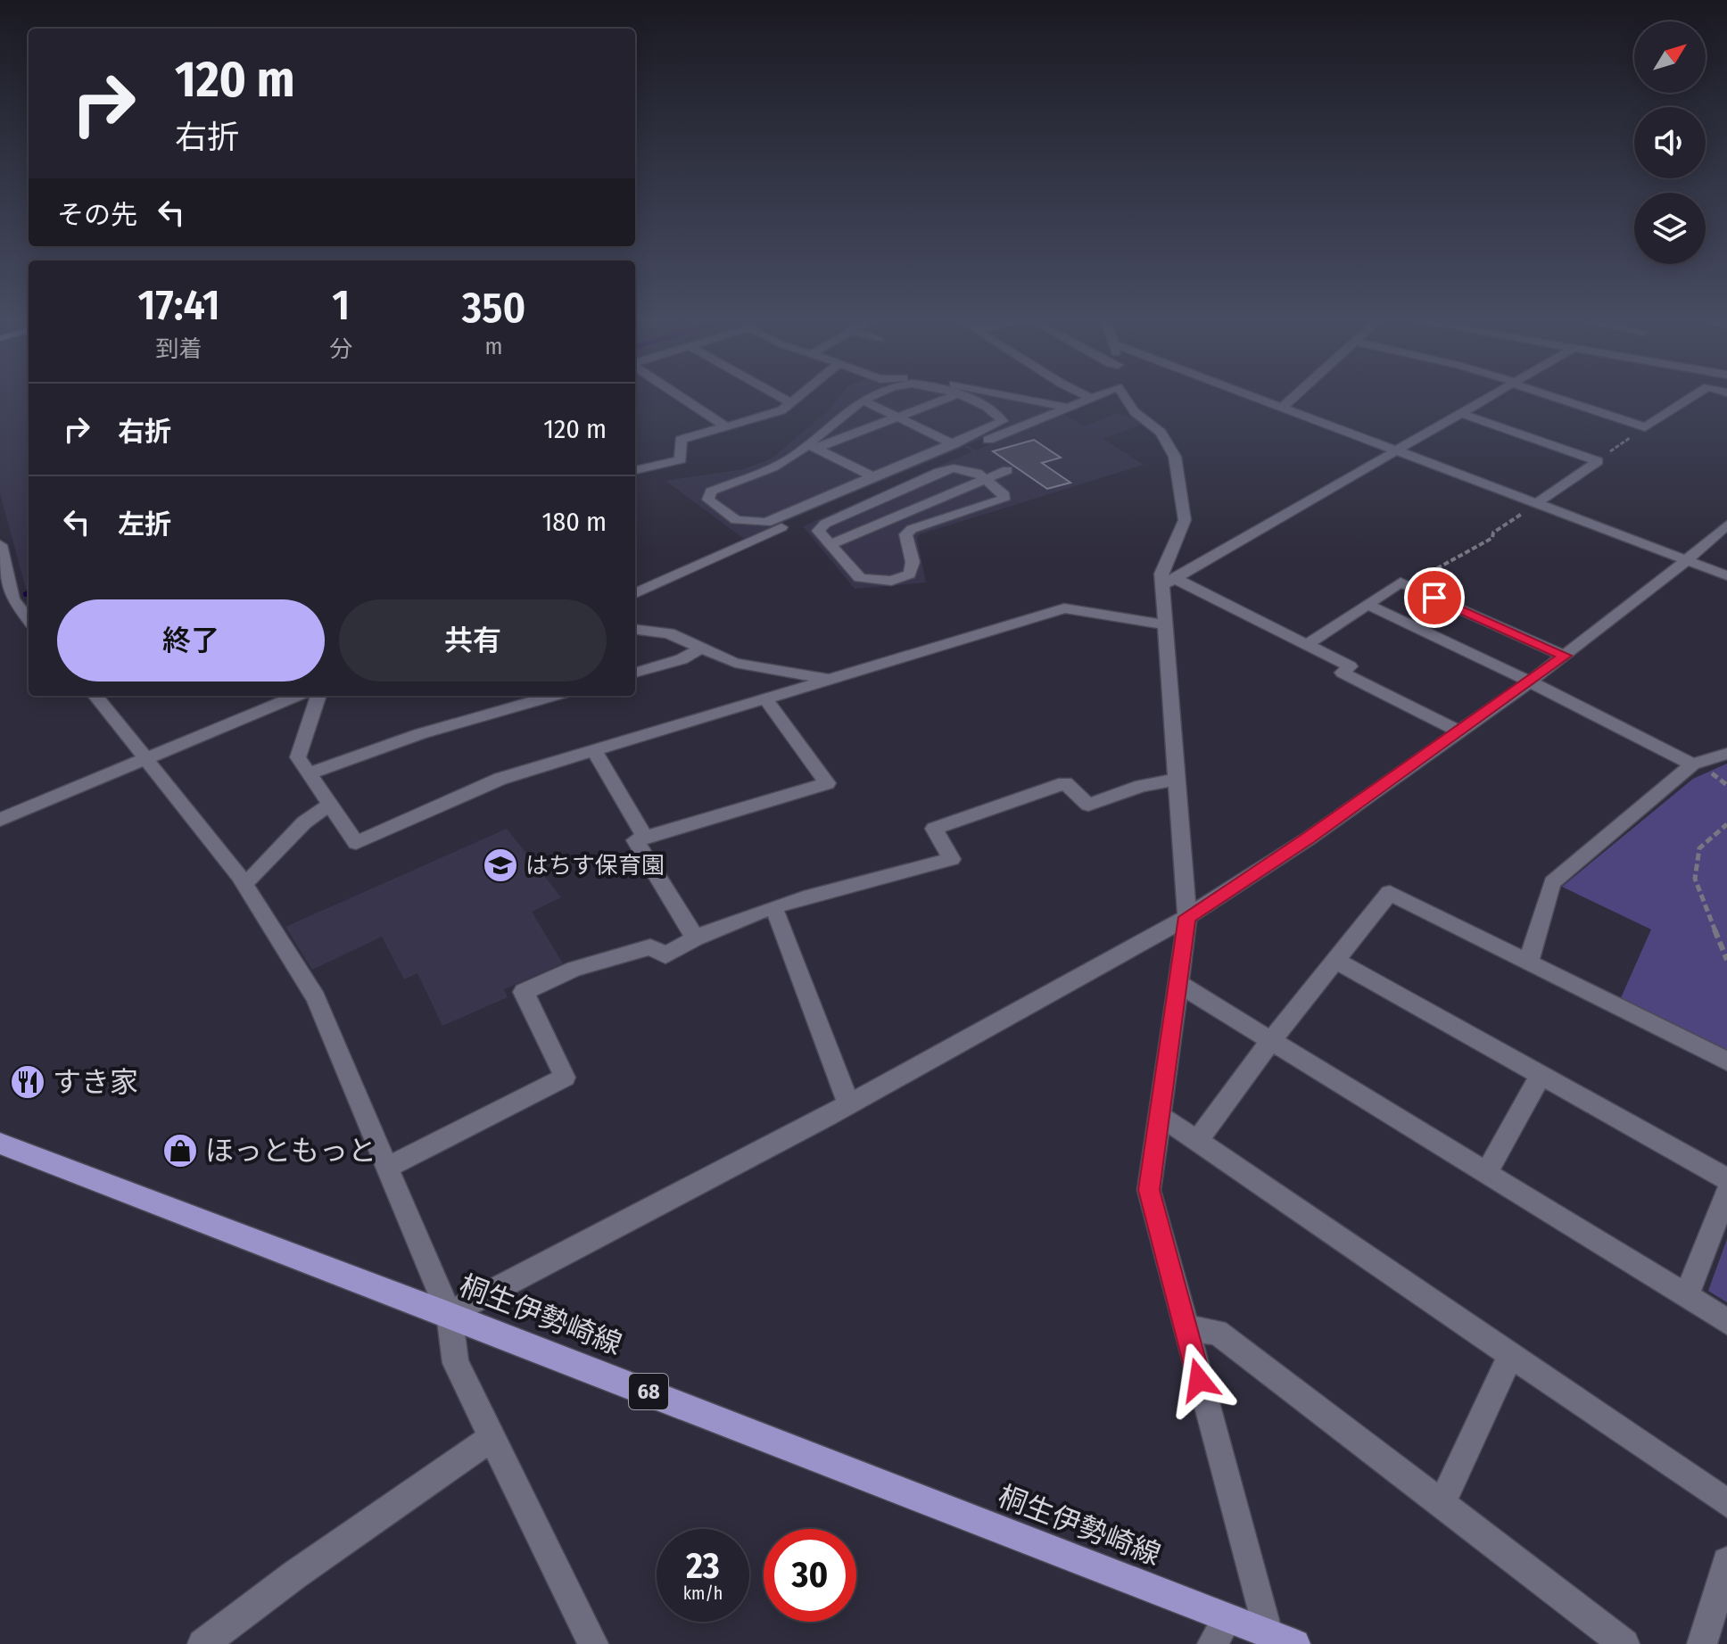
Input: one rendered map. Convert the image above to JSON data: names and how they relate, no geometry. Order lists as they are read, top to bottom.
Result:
{
  "streets": {
    "main road": ["桐生伊勢崎線", "68"]
  },
  "places": {
    "school or university": ["はちす保育園"],
    "restaurant": ["すき家"],
    "shop": ["ほっともっと"]
  },
  "north": "top right",
  "page": {
    "turn": ["120 m", "右折"],
    "then": "その先",
    "eta": [
      "17:41",
      "到着",
      "1",
      "分",
      "350",
      "m"
    ],
    "list": [
      {
        "name": "右折",
        "value": "120 m"
      },
      {
        "name": "左折",
        "value": "180 m"
      }
    ],
    "buttons": ["終了", "共有"],
    "speed": "23 km/h",
    "limit": "30"
  }
}
